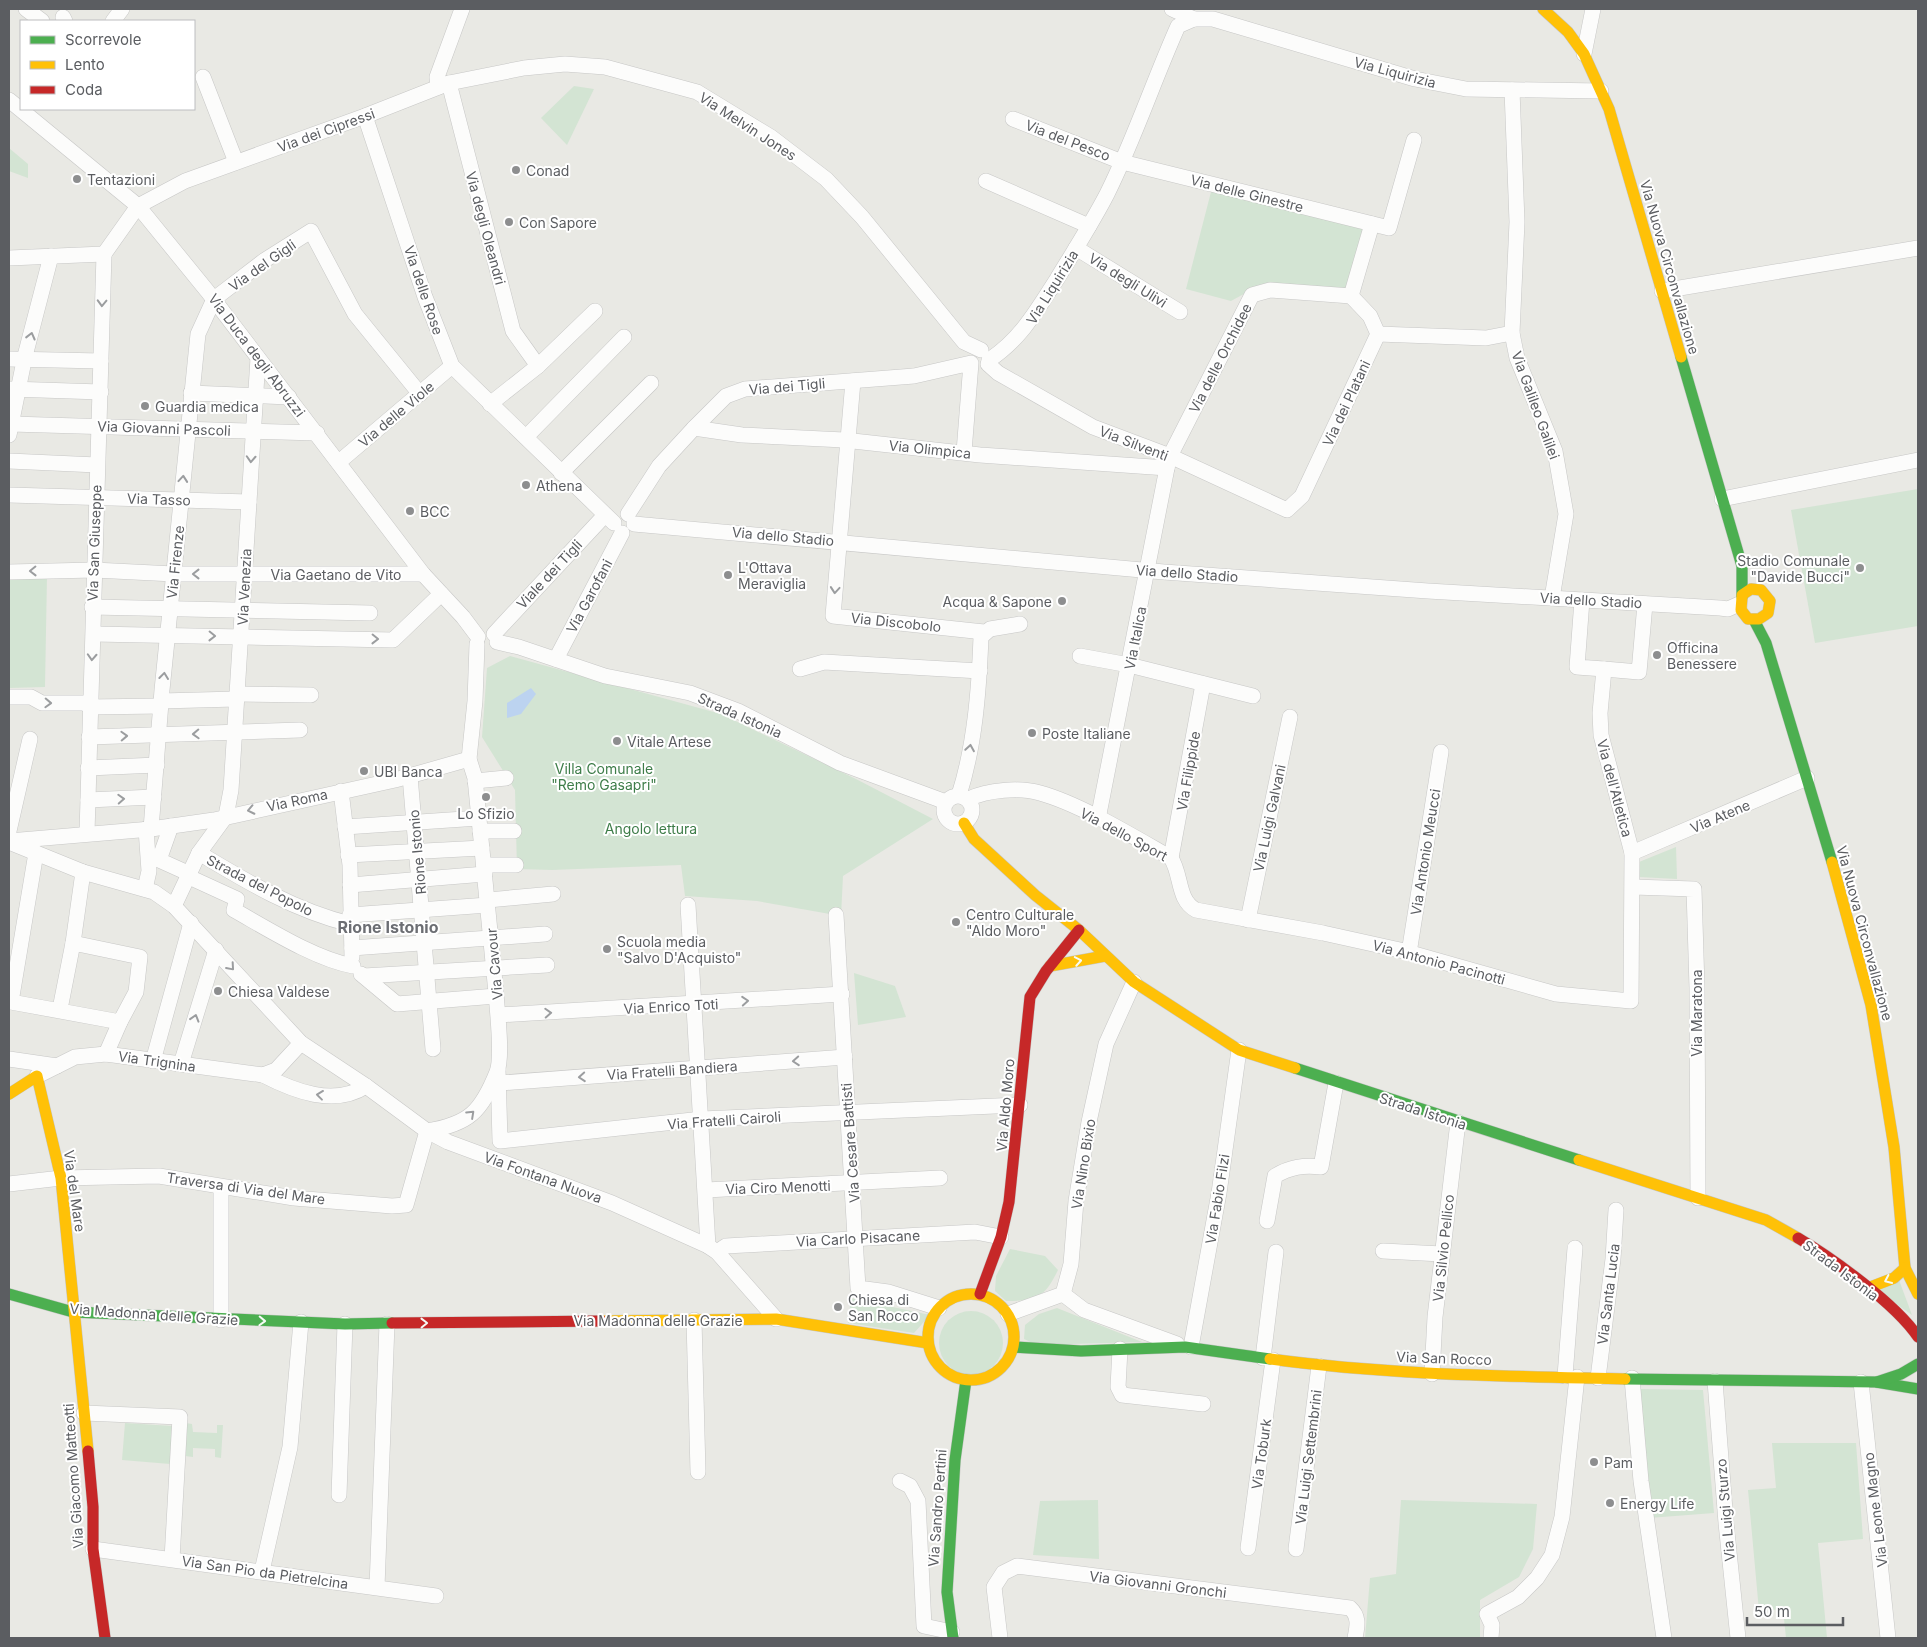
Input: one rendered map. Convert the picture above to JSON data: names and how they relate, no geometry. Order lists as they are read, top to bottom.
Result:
{
  "streets": {
    "street": [
      "Via Liquirizia",
      "Via Melvin Jones",
      "Via dei Cipressi",
      "Via del Pesco",
      "Via delle Ginestre",
      "Via degli Oleandri",
      "Via del Gigli",
      "Via Nuova Circonvallazione",
      "Via degli Ulivi",
      "Via delle Rose",
      "Via Duca degli Abruzzi",
      "Via delle Orchidee",
      "Via dei Tigli",
      "Via dei Platani",
      "Via Galileo Galilei",
      "Via delle Viole",
      "Via Giovanni Pascoli",
      "Via Silventi",
      "Via Olimpica",
      "Via Tasso",
      "Via dello Stadio",
      "Via San Giuseppe",
      "Via Firenze",
      "Via Gaetano de Vito",
      "Viale dei Tigli",
      "Via Venezia",
      "Via Garofani",
      "Via Discobolo",
      "Via Italica",
      "Strada Istonia",
      "Via Filippide",
      "Via dell'Atletica",
      "Via Roma",
      "Via Atene",
      "Via Luigi Galvani",
      "Via dello Sport",
      "Rione Istonio",
      "Via Antonio Meucci",
      "Strada del Popolo",
      "Via Antonio Pacinotti",
      "Via Cavour",
      "Via Enrico Toti",
      "Via Maratona",
      "Via Trignina",
      "Via Fratelli Bandiera",
      "Via Aldo Moro",
      "Via Fratelli Cairoli",
      "Via Cesare Battisti",
      "Via Nino Bixio",
      "Via Fontana Nuova",
      "Via Ciro Menotti",
      "Traversa di Via del Mare",
      "Via del Mare",
      "Via Fabio Filzi",
      "Via Carlo Pisacane",
      "Via Silvio Pellico",
      "Via Santa Lucia",
      "Via Madonna delle Grazie",
      "Via San Rocco",
      "Via Toburk",
      "Via Luigi Settembrini",
      "Via Giacomo Matteotti",
      "Via Sandro Pertini",
      "Via Luigi Sturzo",
      "Via Leone Magno",
      "Via San Pio da Pietrelcina",
      "Via Giovanni Gronchi"
    ]
  },
  "crossings": [
    ["Via Liquirizia", "Via Melvin Jones"],
    ["Via Liquirizia", "Via del Pesco"],
    ["Via Liquirizia", "Via delle Ginestre"],
    ["Via Liquirizia", "Via Nuova Circonvallazione"],
    ["Via Liquirizia", "Via degli Ulivi"],
    ["Via Liquirizia", "Via dei Tigli"],
    ["Via Liquirizia", "Via Galileo Galilei"],
    ["Via Liquirizia", "Via Silventi"],
    ["Via Melvin Jones", "Via dei Cipressi"],
    ["Via Melvin Jones", "Via degli Oleandri"],
    ["Via Melvin Jones", "Via dei Tigli"],
    ["Via Melvin Jones", "Via Silventi"],
    ["Via dei Cipressi", "Via degli Oleandri"],
    ["Via dei Cipressi", "Via delle Rose"],
    ["Via dei Cipressi", "Via Duca degli Abruzzi"],
    ["Via del Pesco", "Via delle Ginestre"],
    ["Via del Gigli", "Via Duca degli Abruzzi"],
    ["Via del Gigli", "Via delle Viole"],
    ["Via del Gigli", "Via Firenze"],
    ["Via Nuova Circonvallazione", "Via dello Stadio"],
    ["Via Nuova Circonvallazione", "Via Atene"],
    ["Via delle Rose", "Via dei Tigli"],
    ["Via delle Rose", "Via delle Viole"],
    ["Via delle Rose", "Via dello Stadio"],
    ["Via delle Rose", "Viale dei Tigli"],
    ["Via delle Rose", "Via Garofani"],
    ["Via Duca degli Abruzzi", "Via delle Viole"],
    ["Via Duca degli Abruzzi", "Via Giovanni Pascoli"],
    ["Via Duca degli Abruzzi", "Via Firenze"],
    ["Via Duca degli Abruzzi", "Via Gaetano de Vito"],
    ["Via Duca degli Abruzzi", "Via Venezia"],
    ["Via delle Orchidee", "Via Silventi"],
    ["Via delle Orchidee", "Via Olimpica"],
    ["Via delle Orchidee", "Via Italica"],
    ["Via dei Tigli", "Via Silventi"],
    ["Via dei Tigli", "Via Olimpica"],
    ["Via dei Tigli", "Via dello Stadio"],
    ["Via dei Tigli", "Viale dei Tigli"],
    ["Via dei Tigli", "Via Garofani"],
    ["Via dei Tigli", "Via Discobolo"],
    ["Via dei Platani", "Via Silventi"],
    ["Via Galileo Galilei", "Via dello Stadio"],
    ["Via Giovanni Pascoli", "Via San Giuseppe"],
    ["Via Giovanni Pascoli", "Via Firenze"],
    ["Via Giovanni Pascoli", "Via Venezia"],
    ["Via Silventi", "Via Olimpica"],
    ["Via Silventi", "Via Italica"],
    ["Via Olimpica", "Via Discobolo"],
    ["Via Olimpica", "Via Italica"],
    ["Via Tasso", "Via San Giuseppe"],
    ["Via Tasso", "Via Firenze"],
    ["Via Tasso", "Via Venezia"],
    ["Via dello Stadio", "Viale dei Tigli"],
    ["Via dello Stadio", "Via Garofani"],
    ["Via dello Stadio", "Via Discobolo"],
    ["Via dello Stadio", "Via Italica"],
    ["Via San Giuseppe", "Via Gaetano de Vito"],
    ["Via San Giuseppe", "Via Roma"],
    ["Via Firenze", "Via Gaetano de Vito"],
    ["Via Firenze", "Via Roma"],
    ["Via Gaetano de Vito", "Via Venezia"],
    ["Viale dei Tigli", "Via Garofani"],
    ["Viale dei Tigli", "Strada Istonia"],
    ["Via Venezia", "Via Roma"],
    ["Via Garofani", "Strada Istonia"],
    ["Via Italica", "Via dello Sport"],
    ["Strada Istonia", "Via dello Sport"],
    ["Strada Istonia", "Via Maratona"],
    ["Strada Istonia", "Via Aldo Moro"],
    ["Strada Istonia", "Via Nino Bixio"],
    ["Strada Istonia", "Via Fabio Filzi"],
    ["Strada Istonia", "Via Silvio Pellico"],
    ["Via Filippide", "Via dello Sport"],
    ["Via dell'Atletica", "Via Atene"],
    ["Via dell'Atletica", "Via Antonio Pacinotti"],
    ["Via dell'Atletica", "Via Maratona"],
    ["Via Roma", "Rione Istonio"],
    ["Via Roma", "Via Cavour"],
    ["Via Roma", "Via Fontana Nuova"],
    ["Via Luigi Galvani", "Via dello Sport"],
    ["Via Luigi Galvani", "Via Antonio Pacinotti"],
    ["Via dello Sport", "Via Antonio Pacinotti"],
    ["Rione Istonio", "Strada del Popolo"],
    ["Via Antonio Meucci", "Via Antonio Pacinotti"],
    ["Strada del Popolo", "Via Cavour"],
    ["Via Cavour", "Via Enrico Toti"],
    ["Via Cavour", "Via Fratelli Bandiera"],
    ["Via Cavour", "Via Fratelli Cairoli"],
    ["Via Cavour", "Via Fontana Nuova"],
    ["Via Cavour", "Traversa di Via del Mare"],
    ["Via Enrico Toti", "Via Cesare Battisti"],
    ["Via Trignina", "Via del Mare"],
    ["Via Fratelli Bandiera", "Via Fratelli Cairoli"],
    ["Via Fratelli Bandiera", "Via Cesare Battisti"],
    ["Via Aldo Moro", "Via Fratelli Cairoli"],
    ["Via Aldo Moro", "Via Cesare Battisti"],
    ["Via Aldo Moro", "Via Carlo Pisacane"],
    ["Via Aldo Moro", "Via Madonna delle Grazie"],
    ["Via Aldo Moro", "Via San Rocco"],
    ["Via Aldo Moro", "Via Sandro Pertini"],
    ["Via Fratelli Cairoli", "Via Cesare Battisti"],
    ["Via Cesare Battisti", "Via Ciro Menotti"],
    ["Via Cesare Battisti", "Via Carlo Pisacane"],
    ["Via Cesare Battisti", "Via Madonna delle Grazie"],
    ["Via Cesare Battisti", "Via San Rocco"],
    ["Via Cesare Battisti", "Via Sandro Pertini"],
    ["Via Fontana Nuova", "Traversa di Via del Mare"],
    ["Via Fontana Nuova", "Via Carlo Pisacane"],
    ["Via Fontana Nuova", "Via Madonna delle Grazie"],
    ["Traversa di Via del Mare", "Via del Mare"],
    ["Via del Mare", "Via Madonna delle Grazie"],
    ["Via del Mare", "Via Giacomo Matteotti"],
    ["Via Fabio Filzi", "Via San Rocco"],
    ["Via Silvio Pellico", "Via San Rocco"],
    ["Via Santa Lucia", "Via San Rocco"],
    ["Via Madonna delle Grazie", "Via San Rocco"],
    ["Via Madonna delle Grazie", "Via Giacomo Matteotti"],
    ["Via Madonna delle Grazie", "Via Sandro Pertini"],
    ["Via San Rocco", "Via Toburk"],
    ["Via San Rocco", "Via Luigi Settembrini"],
    ["Via San Rocco", "Via Sandro Pertini"],
    ["Via San Rocco", "Via Luigi Sturzo"],
    ["Via San Rocco", "Via Leone Magno"],
    ["Via Giacomo Matteotti", "Via San Pio da Pietrelcina"]
  ],
  "one_way": ["Via Enrico Toti", "Via Fratelli Bandiera", "Via Madonna delle Grazie"],
  "districts": ["Rione Istonio"],
  "parks": ["Villa Comunale \"Remo Gasapri\"", "Angolo lettura"],
  "places": [
    "Conad",
    "Tentazioni",
    "Con Sapore",
    "Guardia medica",
    "Athena",
    "BCC",
    "Stadio Comunale \"Davide Bucci\"",
    "L'Ottava Meraviglia",
    "Acqua & Sapone",
    "Officina Benessere",
    "Poste Italiane",
    "Vitale Artese",
    "UBI Banca",
    "Lo Sfizio",
    "Centro Culturale \"Aldo Moro\"",
    "Scuola media \"Salvo D'Acquisto\"",
    "Chiesa Valdese",
    "Chiesa di San Rocco",
    "Pam",
    "Energy Life"
  ],
  "legend": ["Scorrevole", "Lento", "Coda"],
  "scale_bar": "50 m"
}
